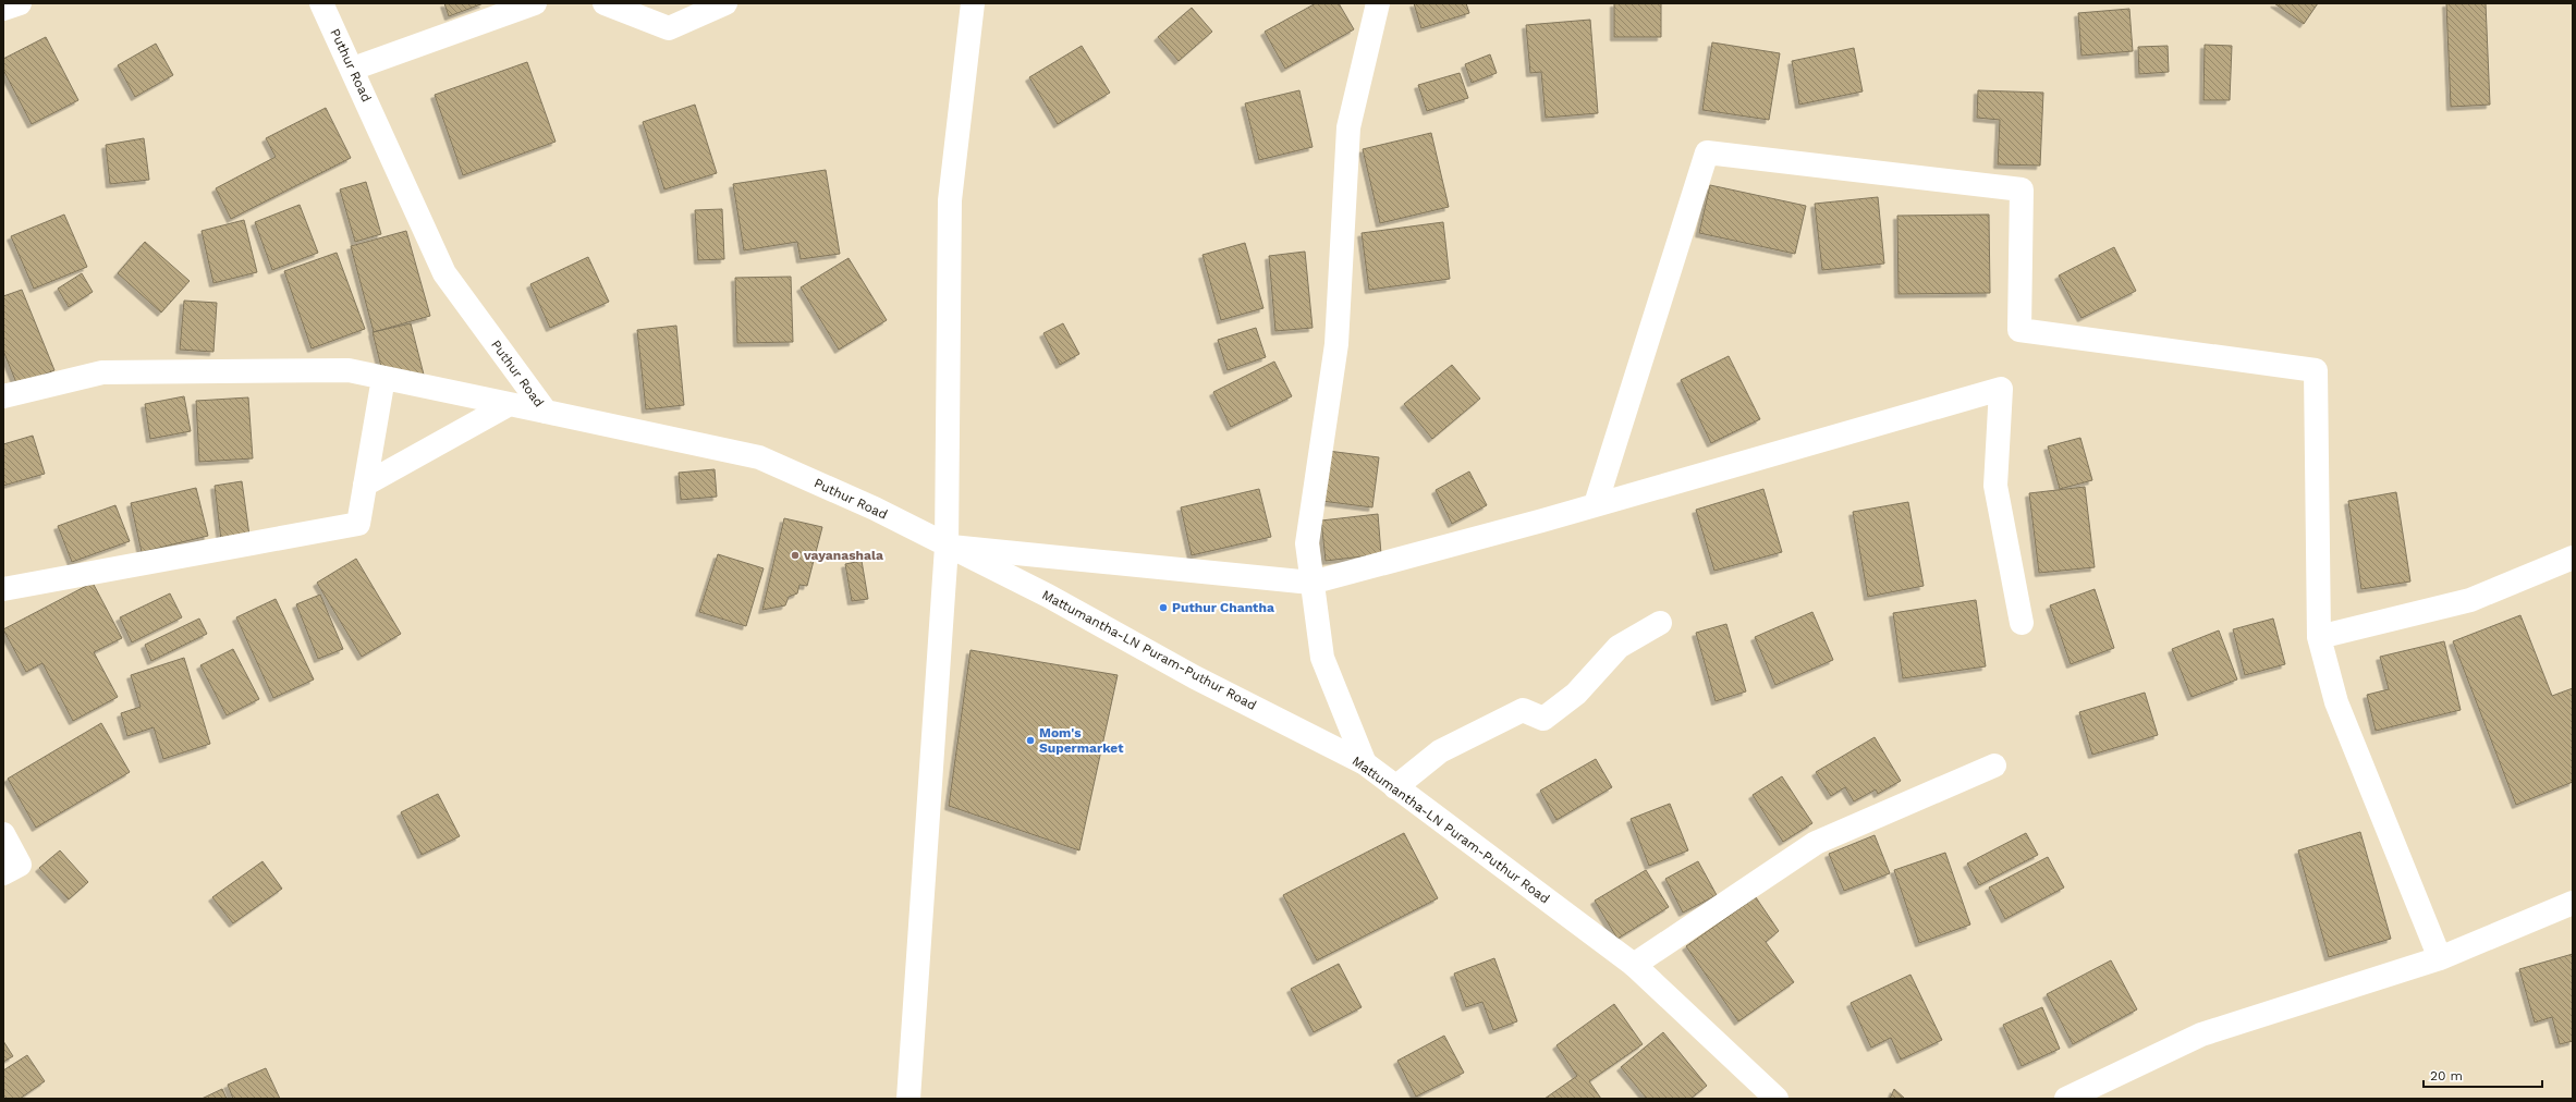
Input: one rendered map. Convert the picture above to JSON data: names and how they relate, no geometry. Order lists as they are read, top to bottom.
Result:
{
  "streets": {
    "street": ["Puthur Road", "Mattumantha-LN Puram-Puthur Road"]
  },
  "crossings": [
    ["Puthur Road", "Mattumantha-LN Puram-Puthur Road"]
  ],
  "places": ["vayanashala", "Puthur Chantha", "Mom's Supermarket"],
  "scale_bar": "20 m"
}
